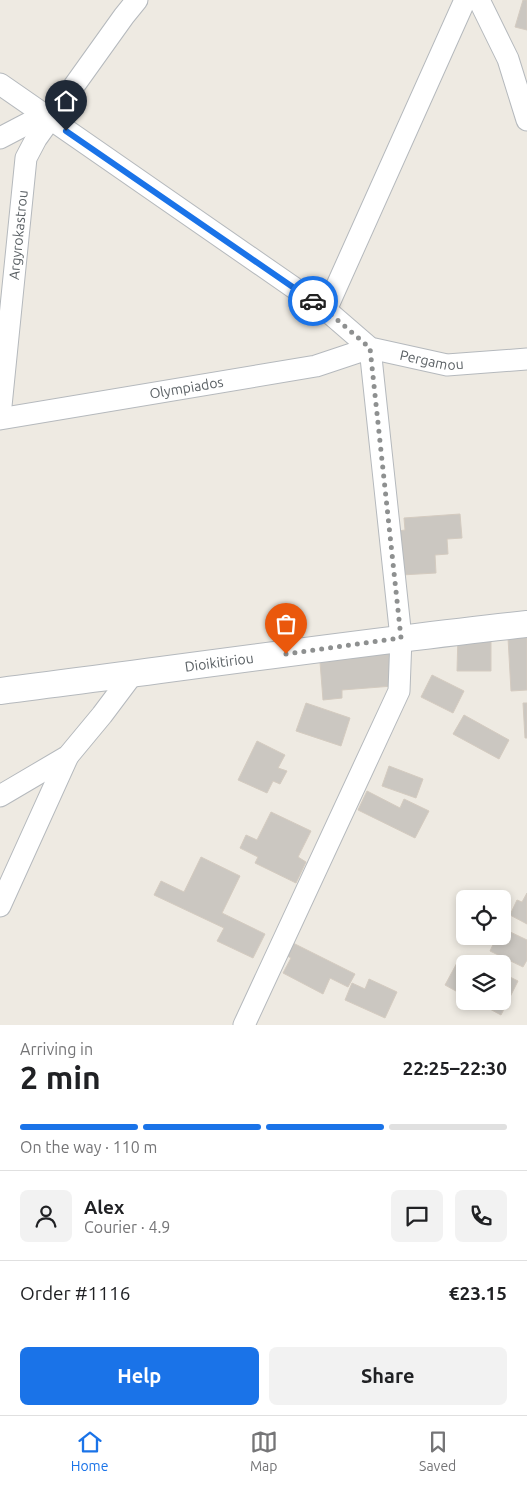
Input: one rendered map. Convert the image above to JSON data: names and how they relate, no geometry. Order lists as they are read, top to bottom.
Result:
{
  "streets": {
    "street": [
      "Argyrokastrou",
      "Pergamou",
      "Olympiados",
      "Dioikitiriou"
    ]
  },
  "crossings": [
    ["Argyrokastrou", "Pergamou"],
    ["Argyrokastrou", "Olympiados"],
    ["Pergamou", "Olympiados"]
  ],
  "page": {
    "heading": ["2 min", "Arriving in", "22:25–22:30"],
    "panel": [
      "Alex",
      "Courier · 4.9",
      "Order #1116",
      "€23.15"
    ],
    "bar": "On the way · 110 m",
    "buttons": ["Help", "Share"],
    "tabs": ["Home", "Map", "Saved"]
  }
}
